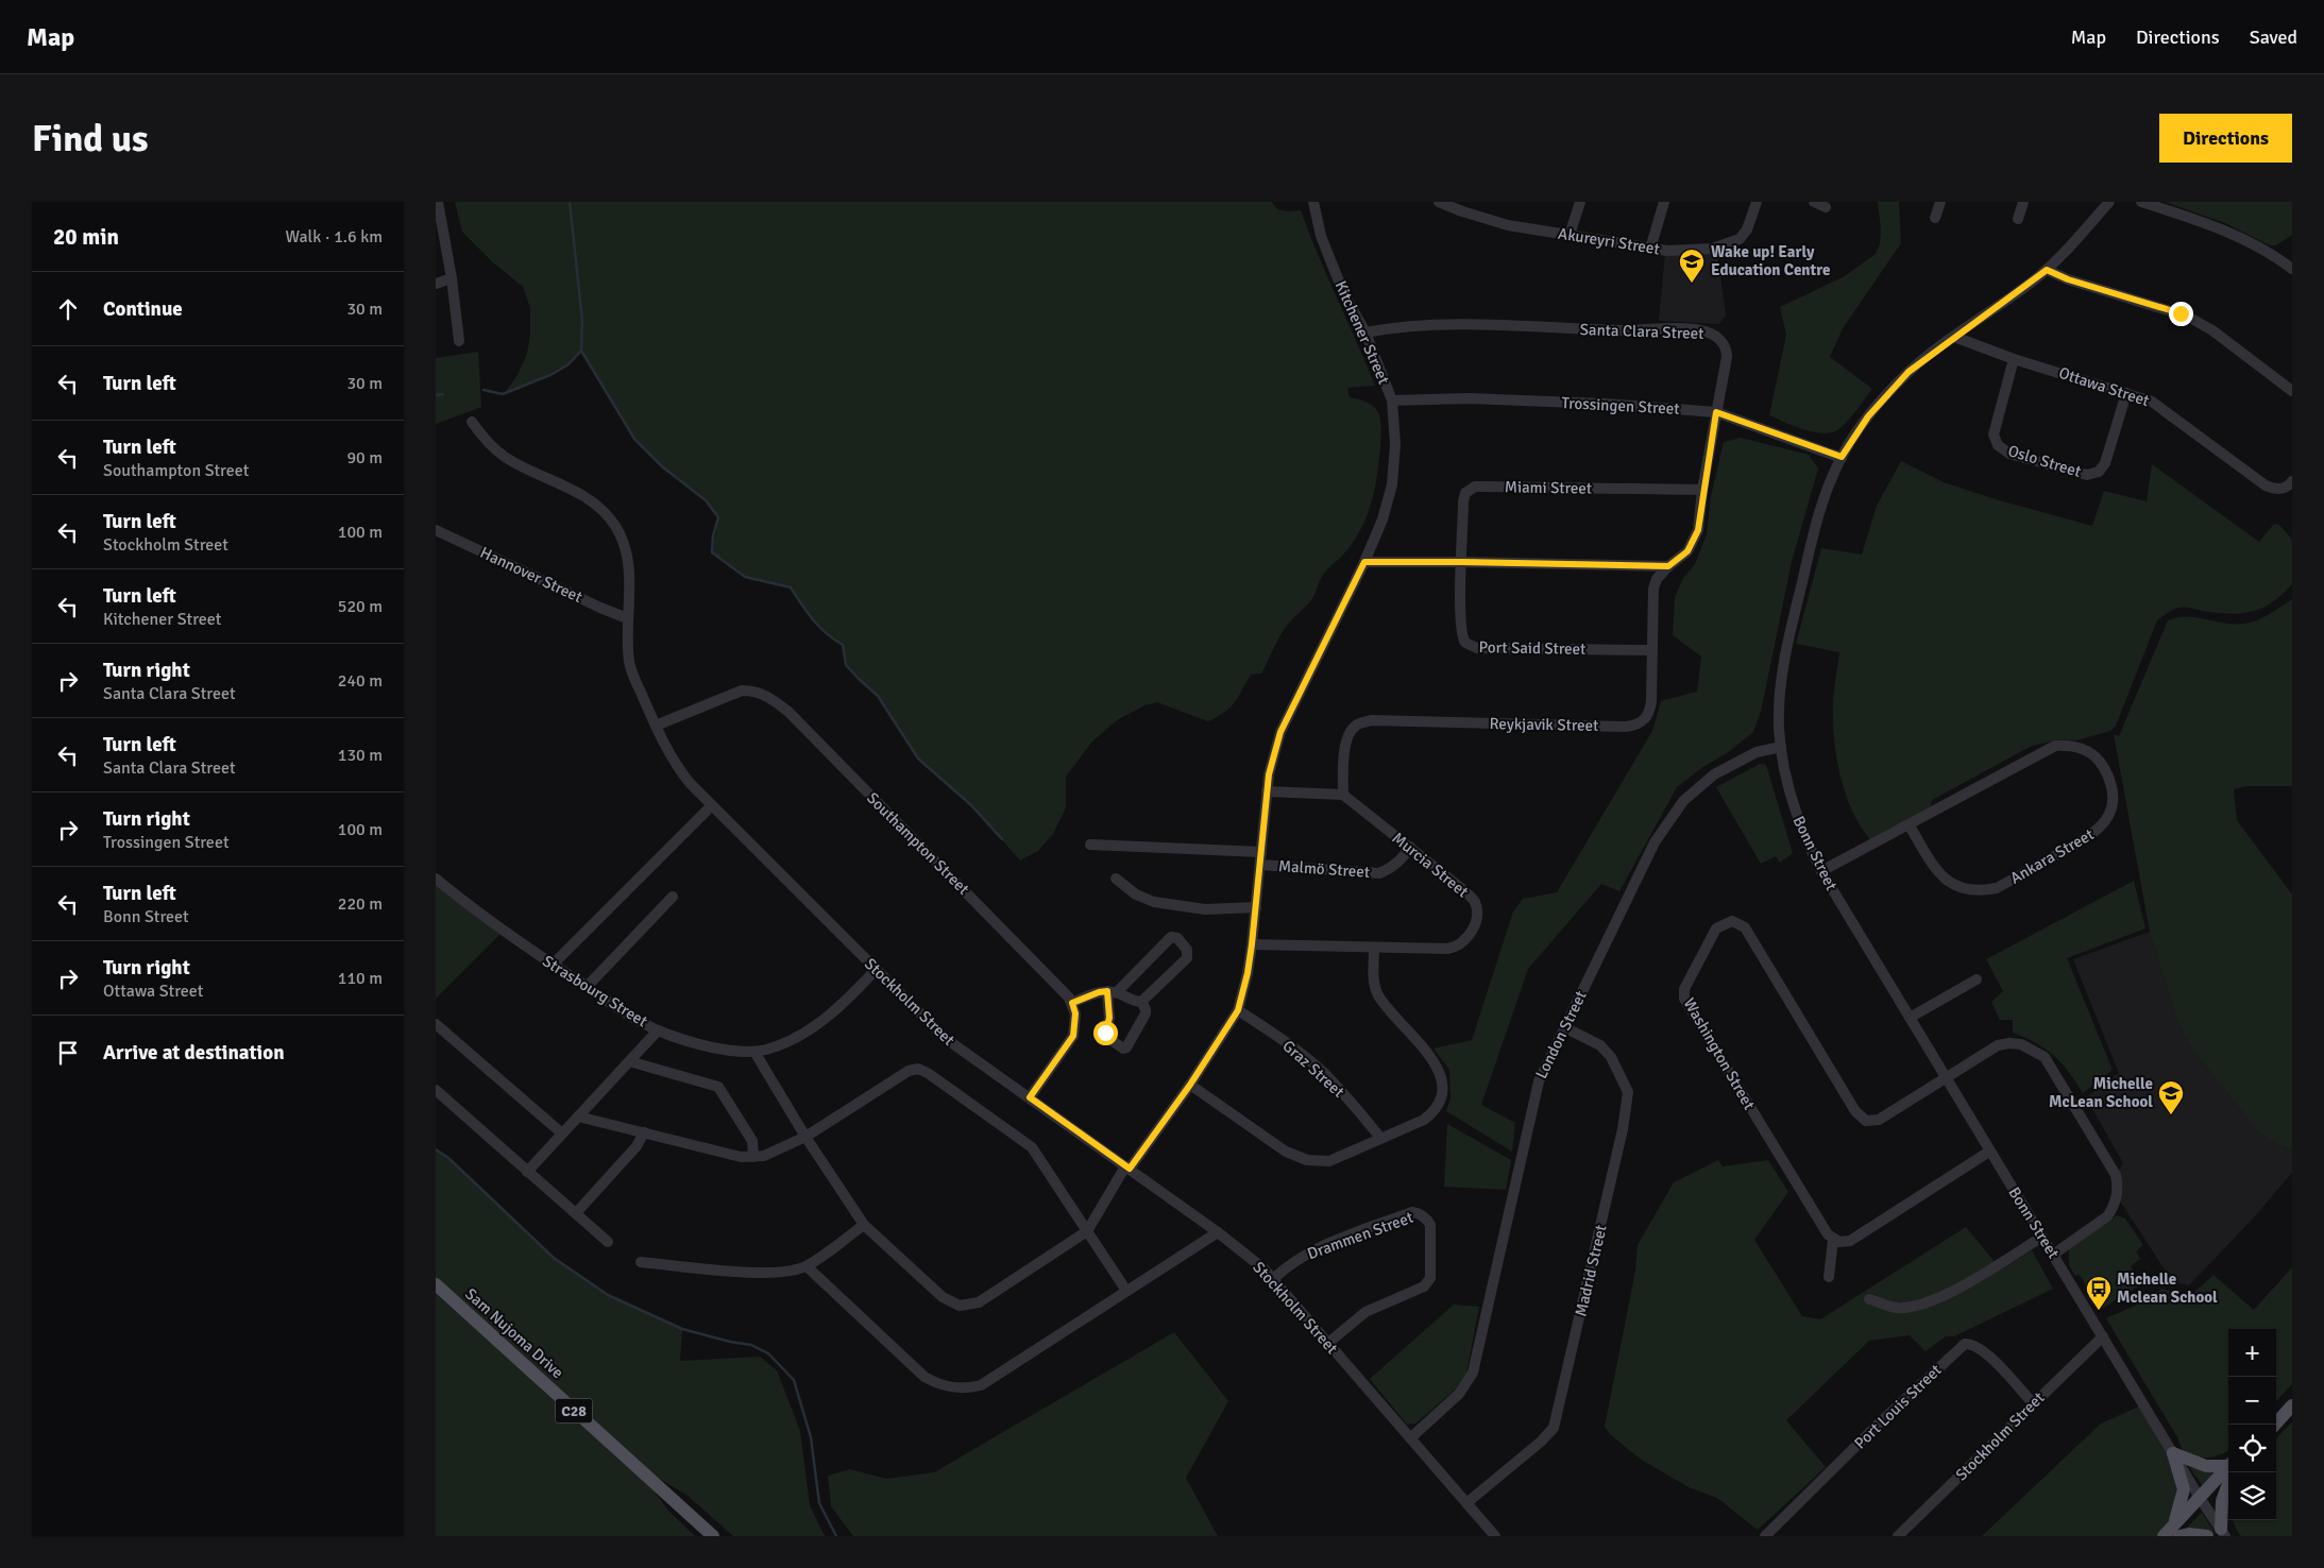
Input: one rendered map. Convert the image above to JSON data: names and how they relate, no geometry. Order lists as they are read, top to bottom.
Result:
{
  "streets": {
    "main road": ["Sam Nujoma Drive", "C28"],
    "street": [
      "Akureyri Street",
      "Santa Clara Street",
      "Kitchener Street",
      "Ottawa Street",
      "Trossingen Street",
      "Oslo Street",
      "Miami Street",
      "Hannover Street",
      "Port Said Street",
      "Reykjavik Street",
      "Southampton Street",
      "Bonn Street",
      "Ankara Street",
      "Murcia Street",
      "Malmö Street",
      "Strasbourg Street",
      "Stockholm Street",
      "London Street",
      "Washington Street",
      "Graz Street",
      "Drammen Street",
      "Madrid Street",
      "Port Louis Street"
    ]
  },
  "crossings": [
    ["Santa Clara Street", "Kitchener Street"],
    ["Santa Clara Street", "Trossingen Street"],
    ["Santa Clara Street", "Miami Street"],
    ["Santa Clara Street", "Reykjavik Street"],
    ["Kitchener Street", "Trossingen Street"],
    ["Kitchener Street", "Murcia Street"],
    ["Kitchener Street", "Malmö Street"],
    ["Kitchener Street", "Stockholm Street"],
    ["Kitchener Street", "Graz Street"],
    ["Ottawa Street", "Oslo Street"],
    ["Ottawa Street", "Bonn Street"],
    ["Trossingen Street", "Bonn Street"],
    ["Miami Street", "Port Said Street"],
    ["Hannover Street", "Stockholm Street"],
    ["Port Said Street", "Reykjavik Street"],
    ["Reykjavik Street", "Murcia Street"],
    ["Southampton Street", "Stockholm Street"],
    ["Bonn Street", "Ankara Street"],
    ["Bonn Street", "Stockholm Street"],
    ["Bonn Street", "London Street"],
    ["Bonn Street", "Washington Street"],
    ["Murcia Street", "Malmö Street"],
    ["Strasbourg Street", "Stockholm Street"],
    ["Stockholm Street", "London Street"],
    ["Stockholm Street", "Drammen Street"],
    ["Stockholm Street", "Madrid Street"],
    ["Stockholm Street", "Port Louis Street"],
    ["London Street", "Madrid Street"]
  ],
  "places": {
    "school or university": ["Wake up! Early Education Centre", "Michelle McLean School"],
    "bus stop": ["Michelle Mclean School"]
  },
  "page": {
    "header": "Map",
    "nav": ["Map", "Directions", "Saved"],
    "buttons": "Directions",
    "title": "Find us",
    "heading": ["20 min", "Walk · 1.6 km"],
    "list": [
      ["Continue", "30 m"],
      ["Turn left", "30 m"],
      ["Turn left", "Southampton Street", "90 m"],
      ["Turn left", "Stockholm Street", "100 m"],
      ["Turn left", "Kitchener Street", "520 m"],
      ["Turn right", "Santa Clara Street", "240 m"],
      ["Turn left", "Santa Clara Street", "130 m"],
      ["Turn right", "Trossingen Street", "100 m"],
      ["Turn left", "Bonn Street", "220 m"],
      ["Turn right", "Ottawa Street", "110 m"],
      "Arrive at destination"
    ],
    "map_buttons": ["+", "−"]
  }
}
